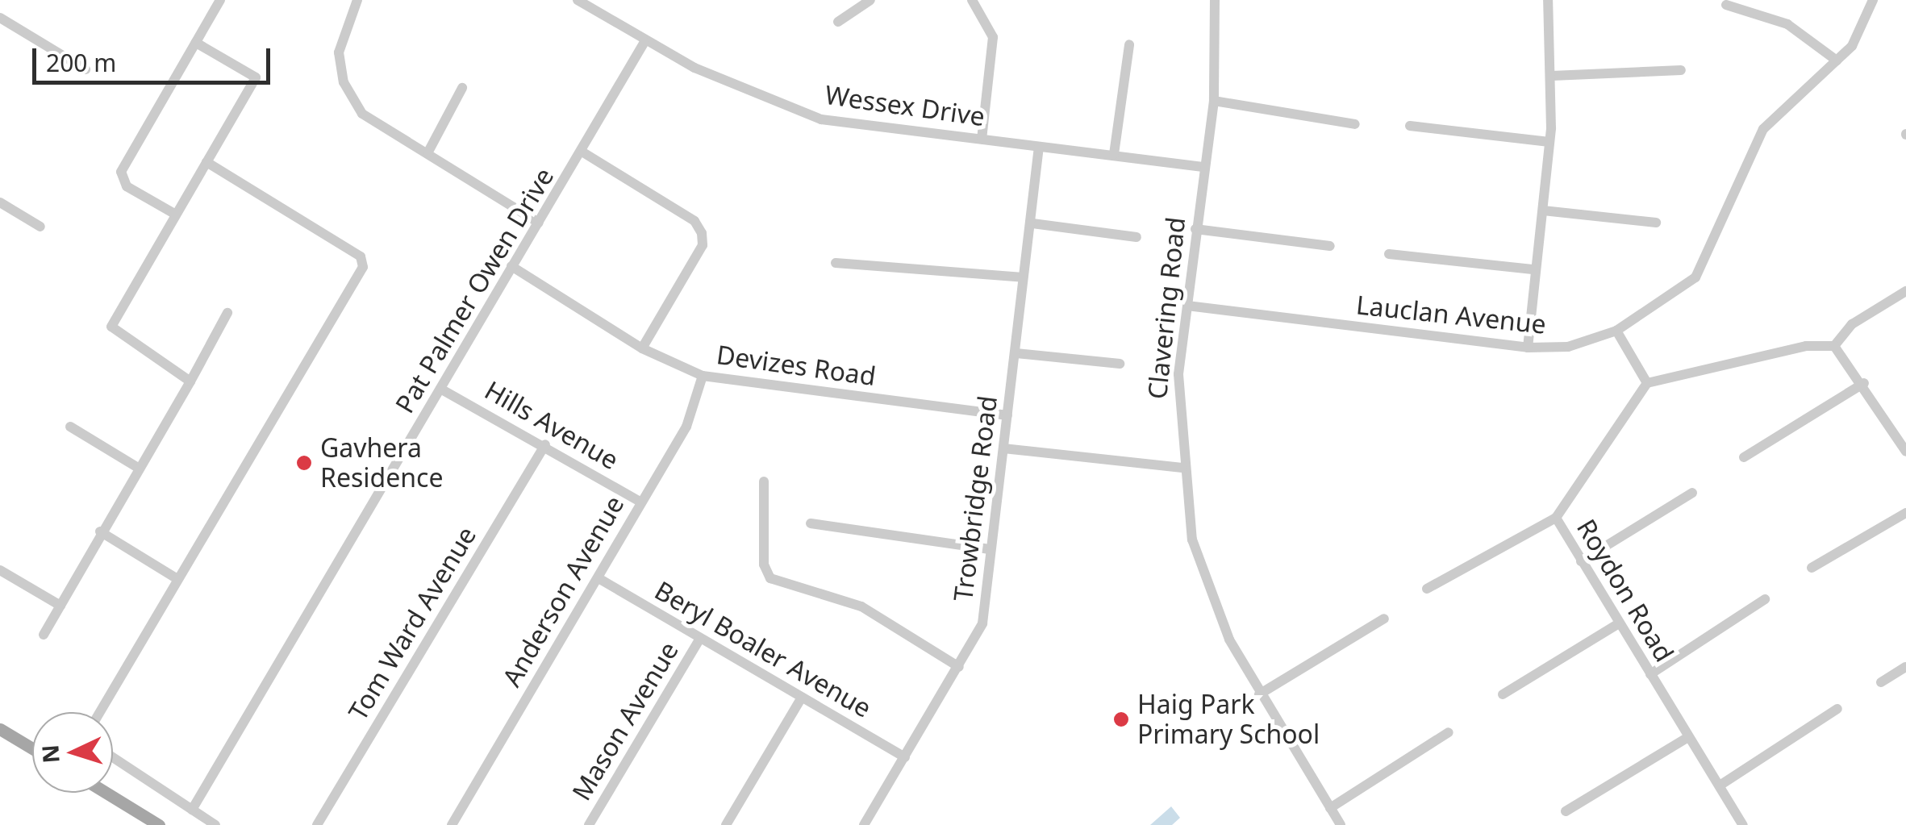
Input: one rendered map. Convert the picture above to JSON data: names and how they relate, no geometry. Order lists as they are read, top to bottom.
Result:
{
  "streets": {
    "street": [
      "Wessex Drive",
      "Pat Palmer Owen Drive",
      "Clavering Road",
      "Lauclan Avenue",
      "Devizes Road",
      "Hills Avenue",
      "Trowbridge Road",
      "Roydon Road",
      "Anderson Avenue",
      "Tom Ward Avenue",
      "Beryl Boaler Avenue",
      "Mason Avenue"
    ]
  },
  "crossings": [
    ["Wessex Drive", "Pat Palmer Owen Drive"],
    ["Wessex Drive", "Clavering Road"],
    ["Wessex Drive", "Trowbridge Road"],
    ["Pat Palmer Owen Drive", "Devizes Road"],
    ["Pat Palmer Owen Drive", "Hills Avenue"],
    ["Clavering Road", "Lauclan Avenue"],
    ["Devizes Road", "Trowbridge Road"],
    ["Devizes Road", "Anderson Avenue"],
    ["Hills Avenue", "Anderson Avenue"],
    ["Hills Avenue", "Tom Ward Avenue"],
    ["Trowbridge Road", "Beryl Boaler Avenue"],
    ["Anderson Avenue", "Beryl Boaler Avenue"],
    ["Beryl Boaler Avenue", "Mason Avenue"]
  ],
  "places": ["Gavhera Residence", "Haig Park Primary School"],
  "scale_bar": "200 m",
  "north": "left"
}
